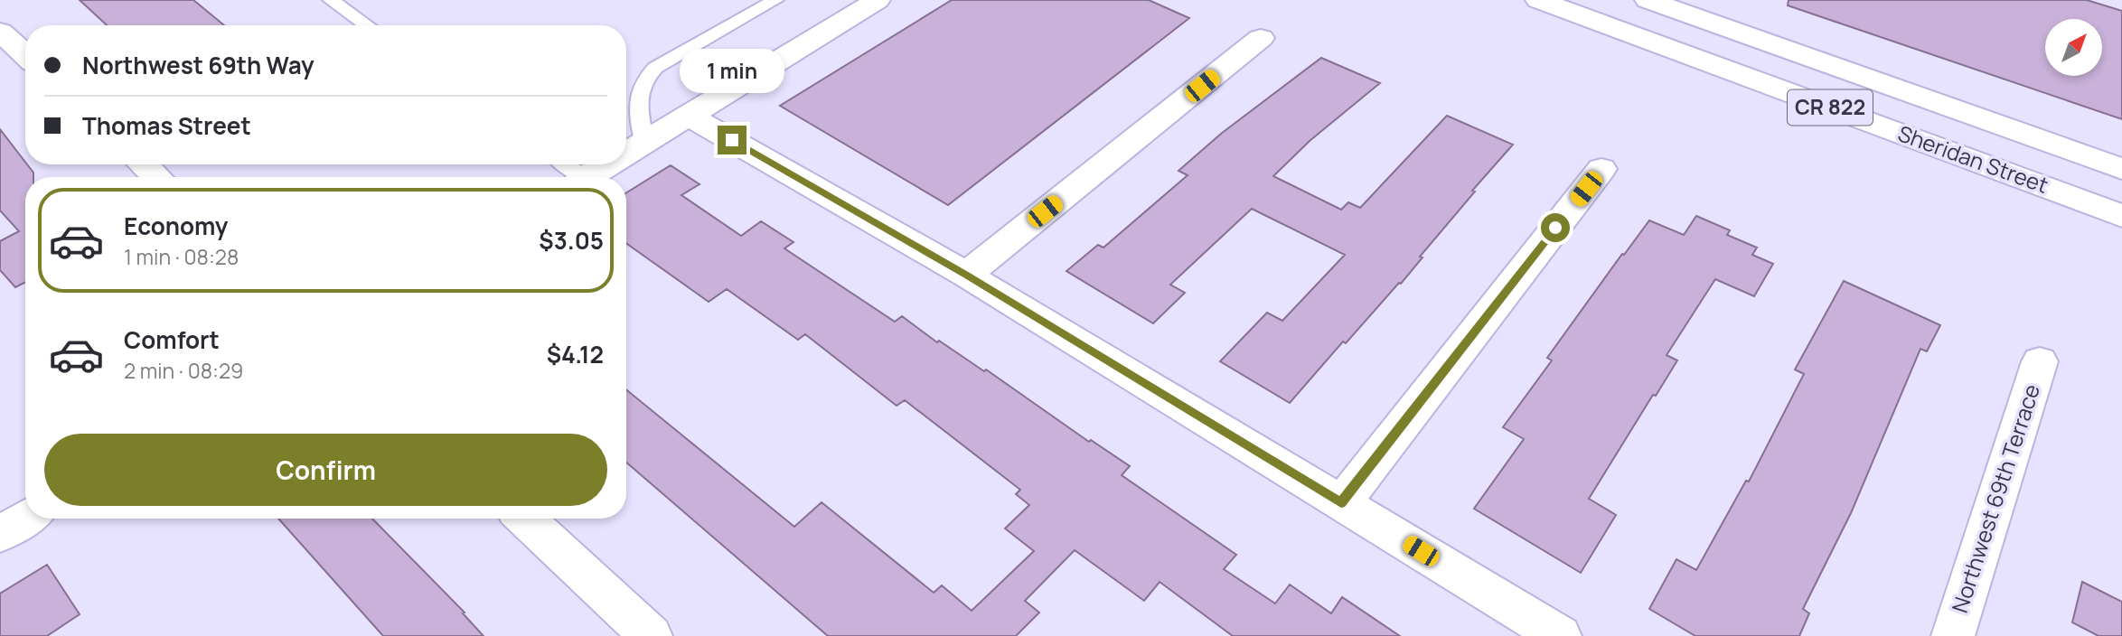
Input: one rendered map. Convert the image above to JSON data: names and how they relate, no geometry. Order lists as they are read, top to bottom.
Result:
{
  "streets": {
    "street": ["CR 822", "Sheridan Street", "Northwest 69th Terrace"]
  },
  "north": "top right",
  "page": {
    "banner": ["Northwest 69th Way", "Thomas Street"],
    "bubble": "1 min",
    "list": [
      {
        "name": "Economy",
        "note": "1 min · 08:28",
        "value": "$3.05"
      },
      {
        "name": "Comfort",
        "note": "2 min · 08:29",
        "value": "$4.12"
      }
    ],
    "buttons": "Confirm"
  }
}
